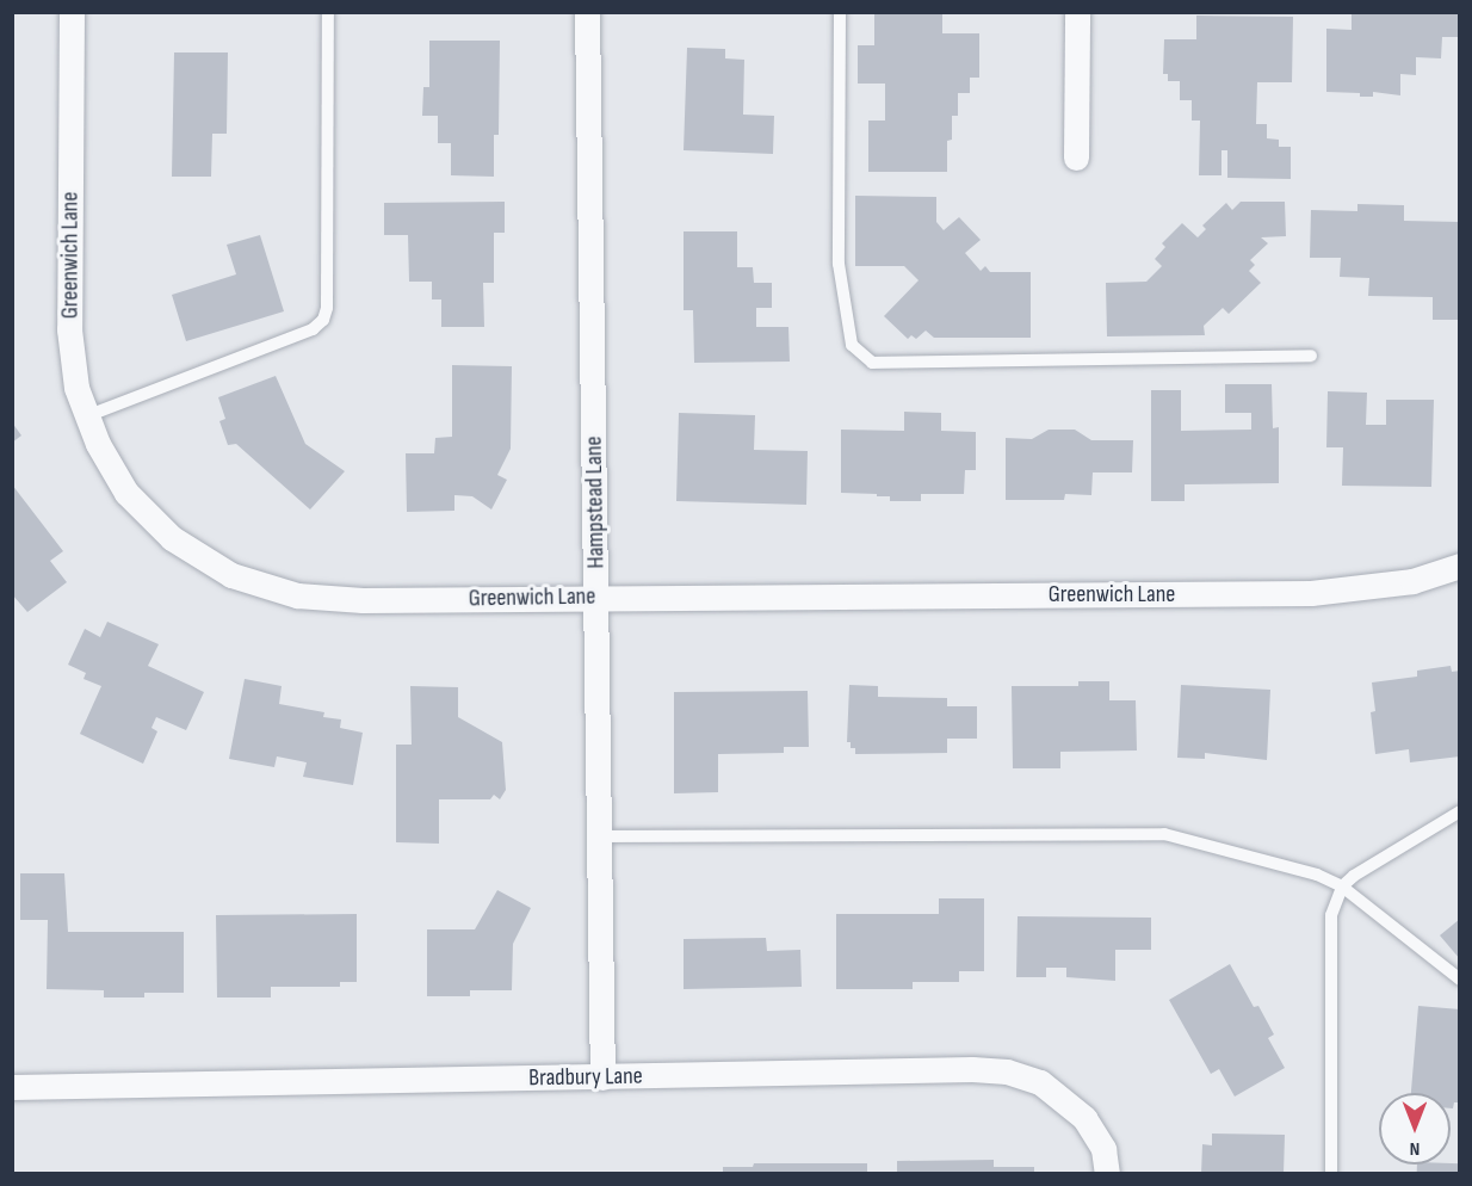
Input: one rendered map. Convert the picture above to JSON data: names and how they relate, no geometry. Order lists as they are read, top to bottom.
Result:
{
  "streets": {
    "street": ["Greenwich Lane", "Hampstead Lane", "Bradbury Lane"]
  },
  "crossings": [
    ["Greenwich Lane", "Hampstead Lane"],
    ["Hampstead Lane", "Bradbury Lane"]
  ],
  "north": "bottom"
}
